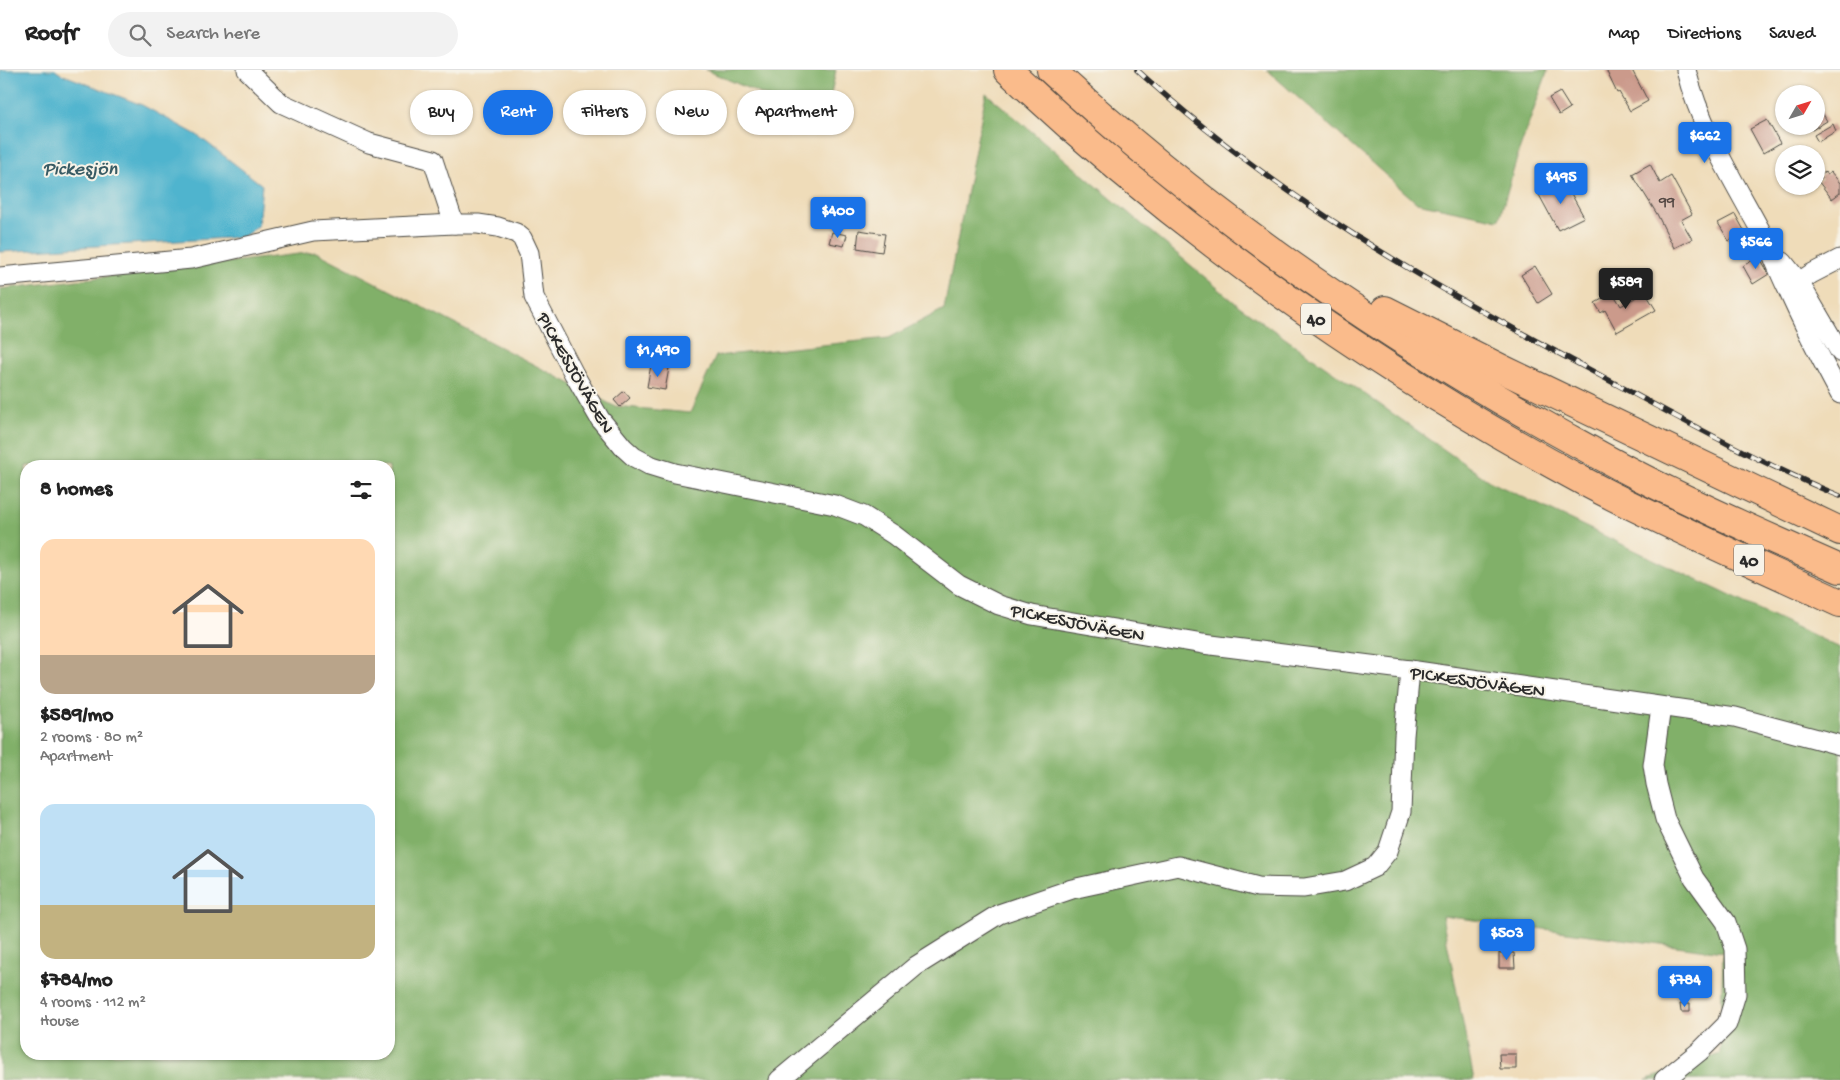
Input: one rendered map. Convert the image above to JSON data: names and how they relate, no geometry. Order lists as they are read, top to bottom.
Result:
{
  "streets": {
    "highway": ["40"],
    "street": ["PICKESJÖVÄGEN"]
  },
  "water": ["Pickesjön"],
  "house_numbers": ["99"],
  "north": "top right",
  "page": {
    "header": "Roofr",
    "search": "Search here",
    "nav": ["Map", "Directions", "Saved"],
    "chip": [
      "Buy",
      "Rent",
      "Filters",
      "New",
      "Apartment"
    ],
    "price": [
      "$662",
      "$495",
      "$400",
      "$566",
      "$589",
      "$1,490",
      "$503",
      "$784"
    ],
    "heading": "8 homes",
    "list": [
      {
        "name": "$589/mo",
        "note": "2 rooms · 80 m² · Apartment"
      },
      {
        "name": "$784/mo",
        "note": "4 rooms · 112 m² · House"
      }
    ]
  }
}
